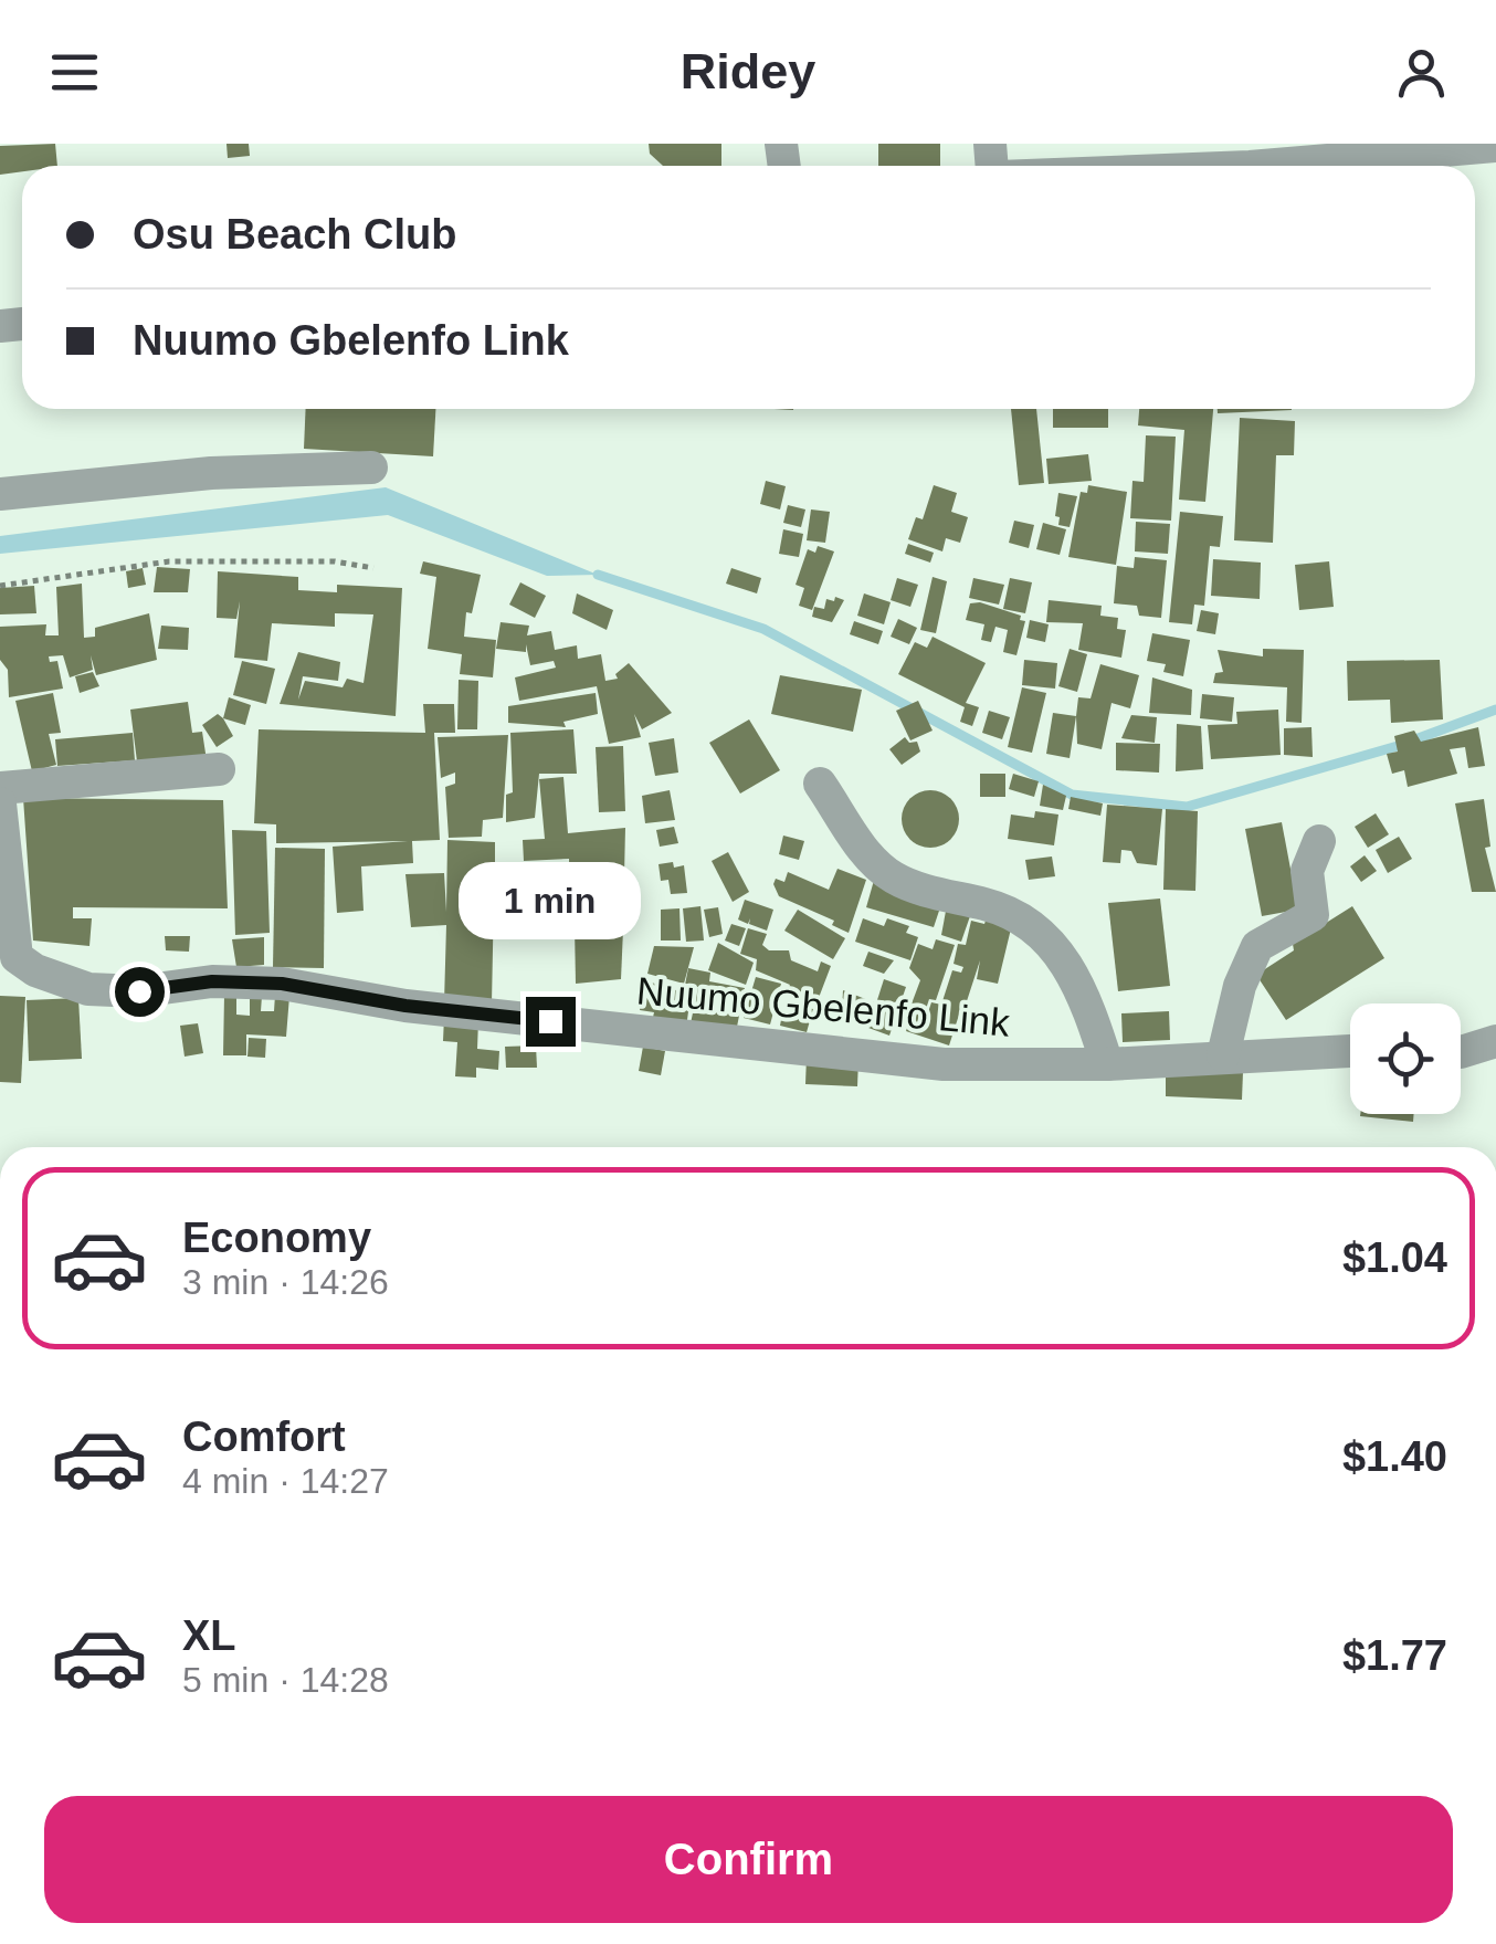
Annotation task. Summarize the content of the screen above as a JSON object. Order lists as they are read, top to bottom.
{
  "streets": {
    "street": ["Nuumo Gbelenfo Link"]
  },
  "page": {
    "header": "Ridey",
    "banner": ["Osu Beach Club", "Nuumo Gbelenfo Link"],
    "bubble": "1 min",
    "list": [
      {
        "name": "Economy",
        "note": "3 min · 14:26",
        "value": "$1.04"
      },
      {
        "name": "Comfort",
        "note": "4 min · 14:27",
        "value": "$1.40"
      },
      {
        "name": "XL",
        "note": "5 min · 14:28",
        "value": "$1.77"
      }
    ],
    "buttons": "Confirm"
  }
}
